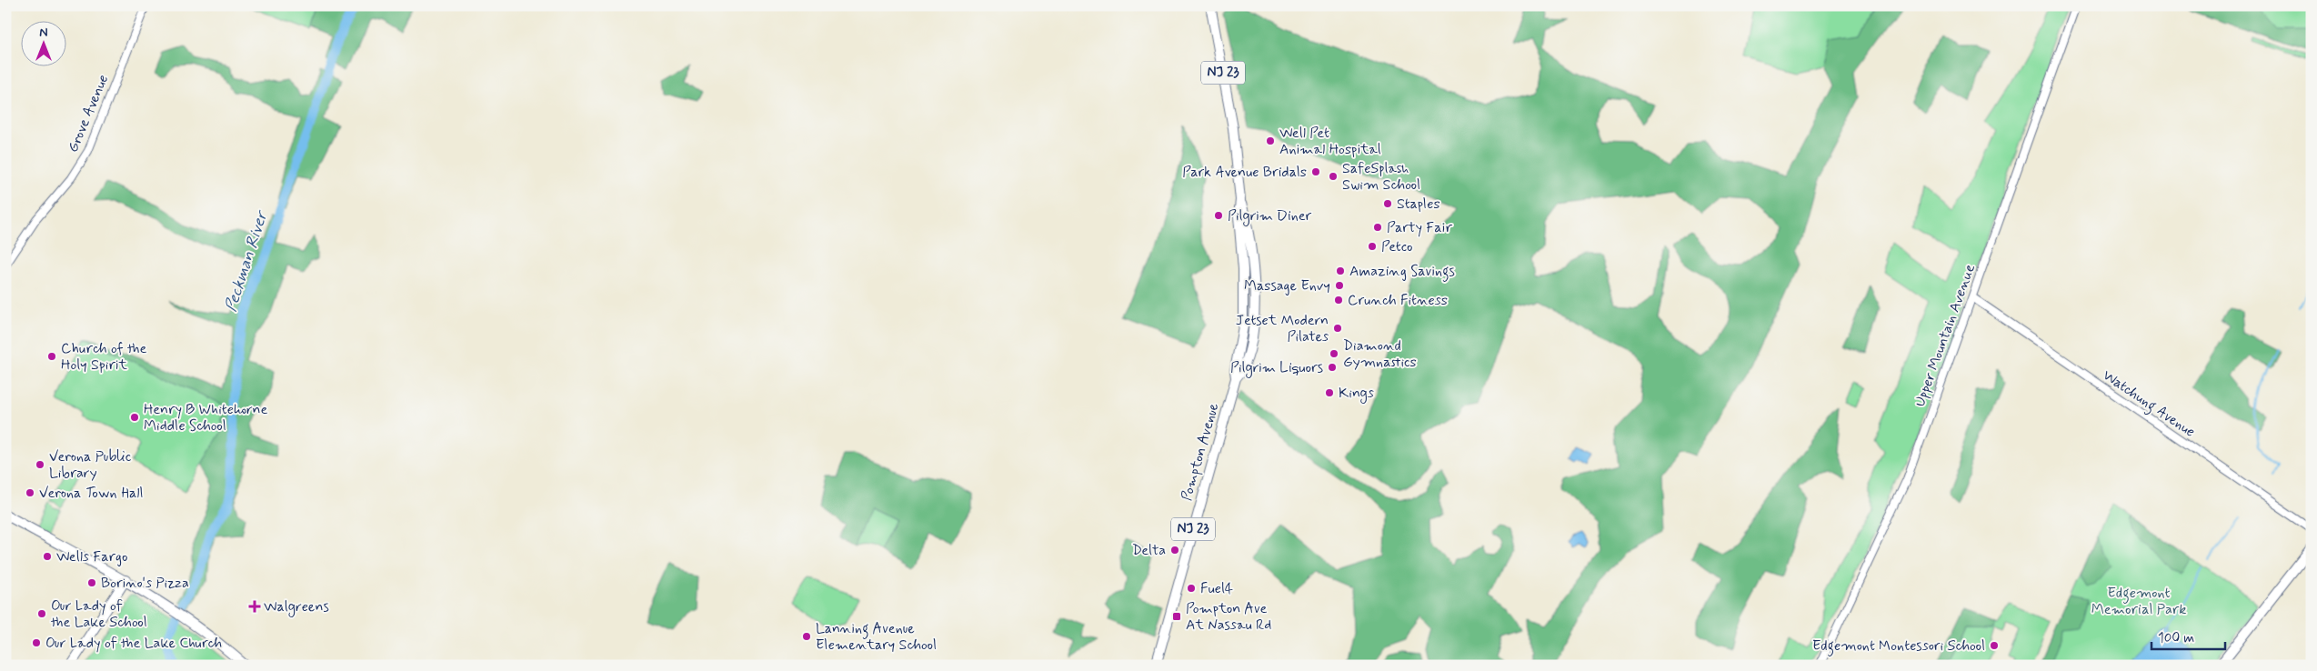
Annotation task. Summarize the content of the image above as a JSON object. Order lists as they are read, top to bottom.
{
  "streets": {
    "main road": ["NJ 23", "Pompton Avenue"],
    "street": ["Grove Avenue", "Upper Mountain Avenue", "Watchung Avenue"]
  },
  "crossings": [
    ["Upper Mountain Avenue", "Watchung Avenue"]
  ],
  "water": ["Peckman River"],
  "parks": ["Edgemont Memorial Park"],
  "places": {
    "other": [
      "Well Pet Animal Hospital",
      "Park Avenue Bridals",
      "SafeSplash Swim School",
      "Staples",
      "Pilgrim Diner",
      "Party Fair",
      "Petco",
      "Amazing Savings",
      "Massage Envy",
      "Crunch Fitness",
      "Jetset Modern Pilates",
      "Diamond Gymnastics",
      "Church of the Holy Spirit",
      "Pilgrim Liquors",
      "Kings",
      "Henry B Whitehorne Middle School",
      "Verona Public Library",
      "Verona Town Hall",
      "Delta",
      "Wells Fargo",
      "Borino's Pizza",
      "Fuel4",
      "Our Lady of the Lake School",
      "Lanning Avenue Elementary School",
      "Our Lady of the Lake Church",
      "Edgemont Montessori School"
    ],
    "health": ["Walgreens"],
    "transit": ["Pompton Ave At Nassau Rd"]
  },
  "scale_bar": "100 m",
  "north": "top"
}
